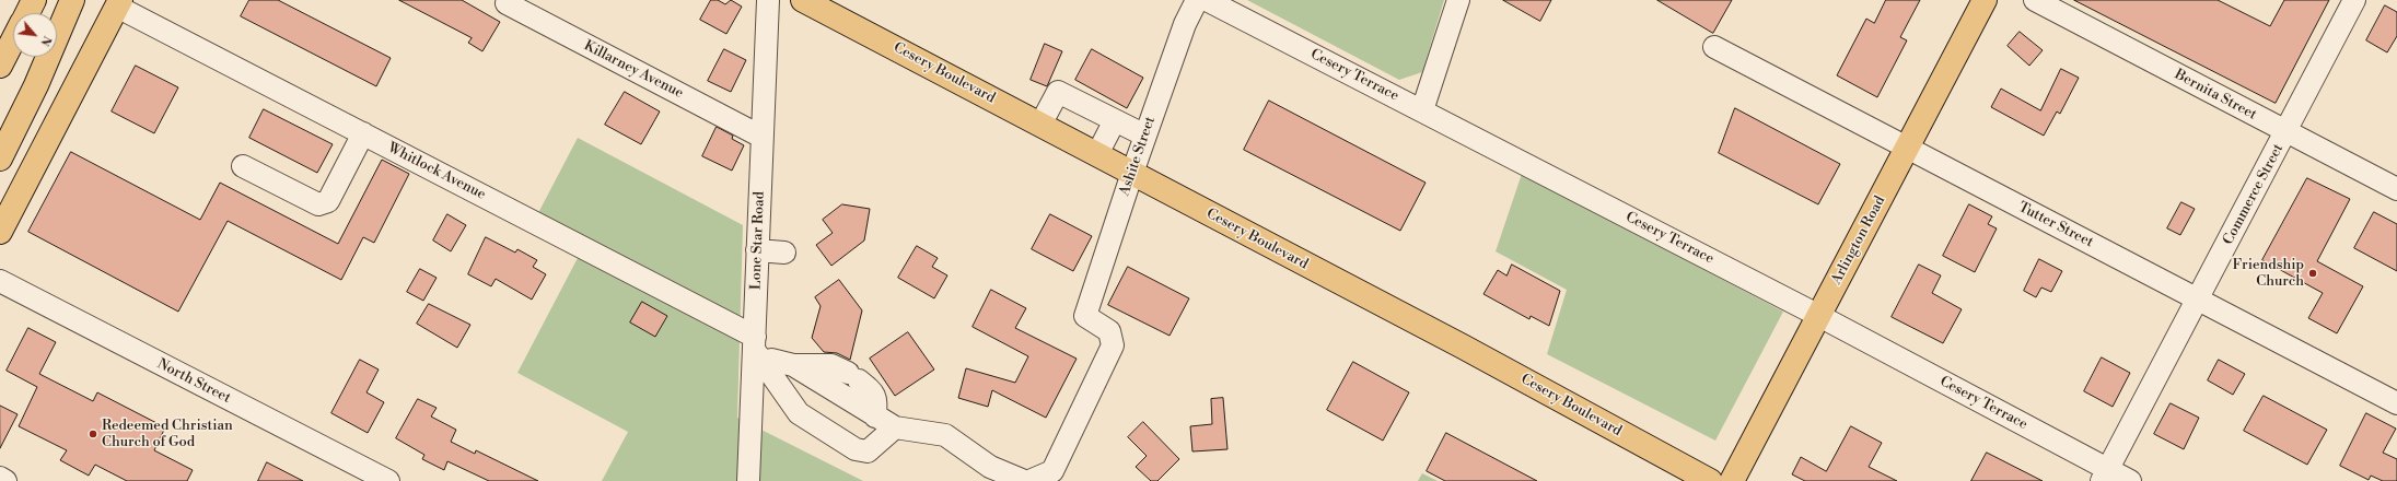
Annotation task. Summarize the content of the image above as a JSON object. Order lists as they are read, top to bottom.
{
  "streets": {
    "main road": ["Cesery Boulevard", "Arlington Road"],
    "street": [
      "Killarney Avenue",
      "Cesery Terrace",
      "Bernita Street",
      "Ashite Street",
      "Whitlock Avenue",
      "Commerce Street",
      "Tutter Street",
      "Lone Star Road",
      "North Street"
    ]
  },
  "crossings": [
    ["Killarney Avenue", "Lone Star Road"],
    ["Cesery Boulevard", "Ashite Street"],
    ["Cesery Terrace", "Commerce Street"],
    ["Cesery Terrace", "Arlington Road"],
    ["Bernita Street", "Commerce Street"],
    ["Whitlock Avenue", "Lone Star Road"],
    ["Commerce Street", "Tutter Street"],
    ["Tutter Street", "Arlington Road"]
  ],
  "places": ["Friendship Church", "Redeemed Christian Church of God"],
  "north": "bottom right"
}
